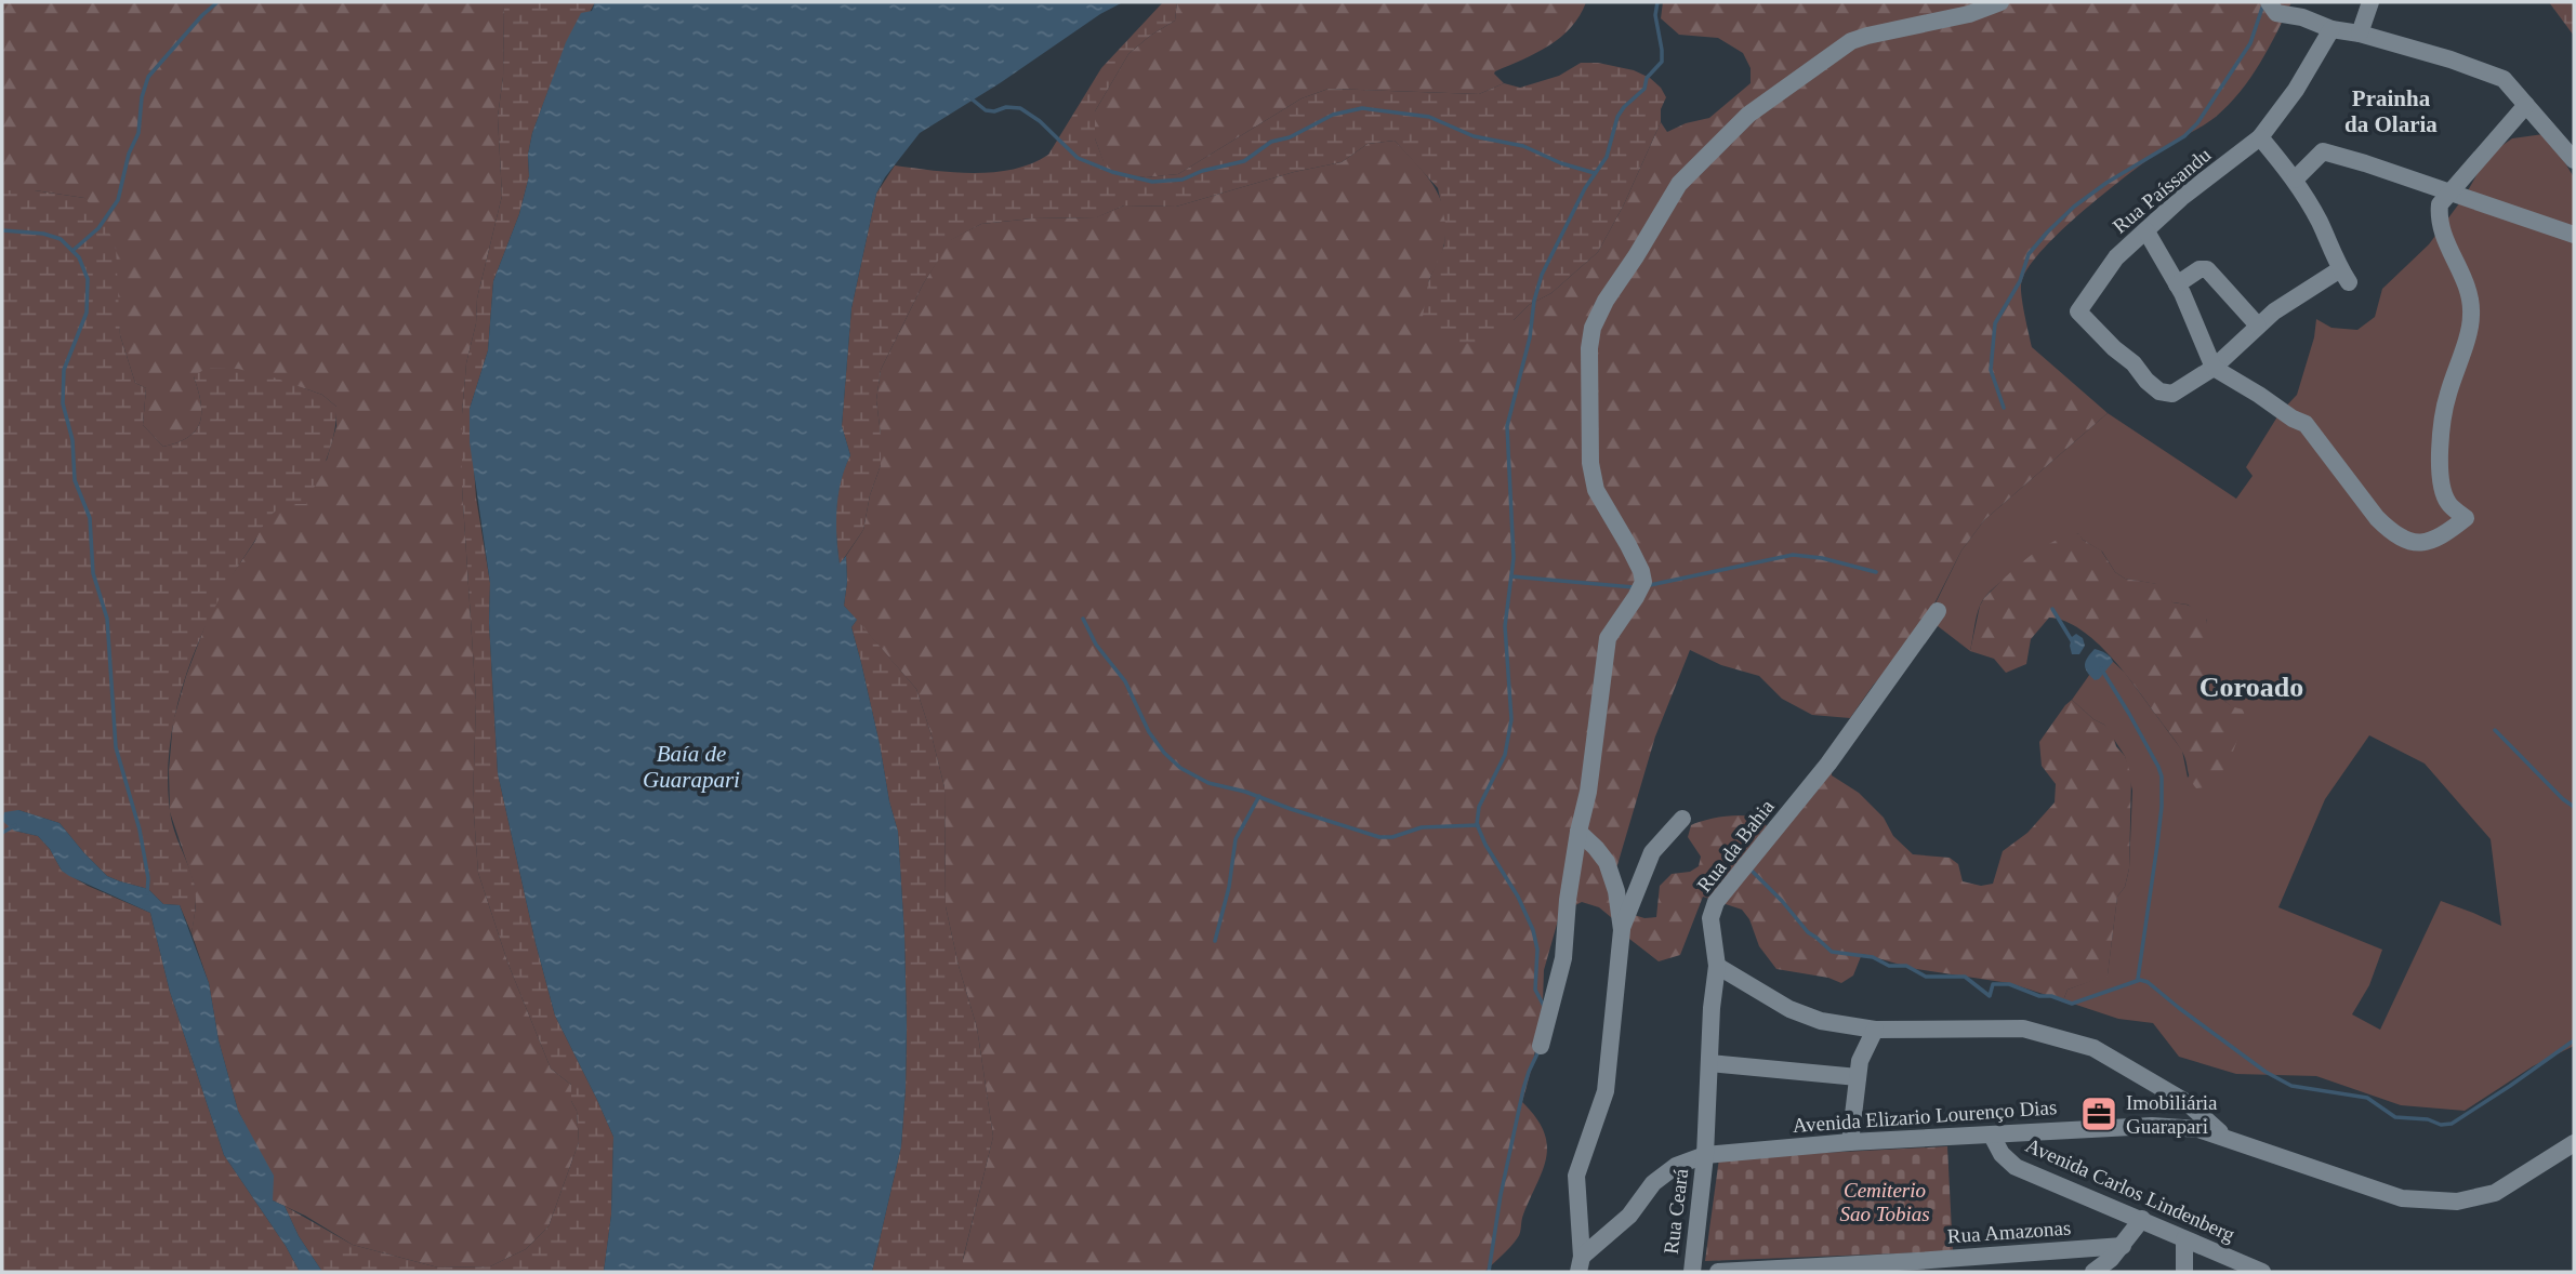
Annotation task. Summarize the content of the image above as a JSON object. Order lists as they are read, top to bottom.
{
  "streets": {
    "street": [
      "Rua Paíssandu",
      "Rua da Bahia",
      "Avenida Elizario Lourenço Dias",
      "Avenida Carlos Lindenberg",
      "Rua Ceará",
      "Rua Amazonas"
    ]
  },
  "crossings": [
    ["Rua da Bahia", "Avenida Elizario Lourenço Dias"],
    ["Rua da Bahia", "Rua Ceará"],
    ["Avenida Elizario Lourenço Dias", "Avenida Carlos Lindenberg"],
    ["Avenida Elizario Lourenço Dias", "Rua Ceará"]
  ],
  "districts": ["Prainha da Olaria", "Coroado"],
  "water": ["Baía de Guarapari"],
  "parks": ["Cemiterio Sao Tobias"],
  "places": {
    "office": ["Imobiliária Guarapari"]
  }
}
